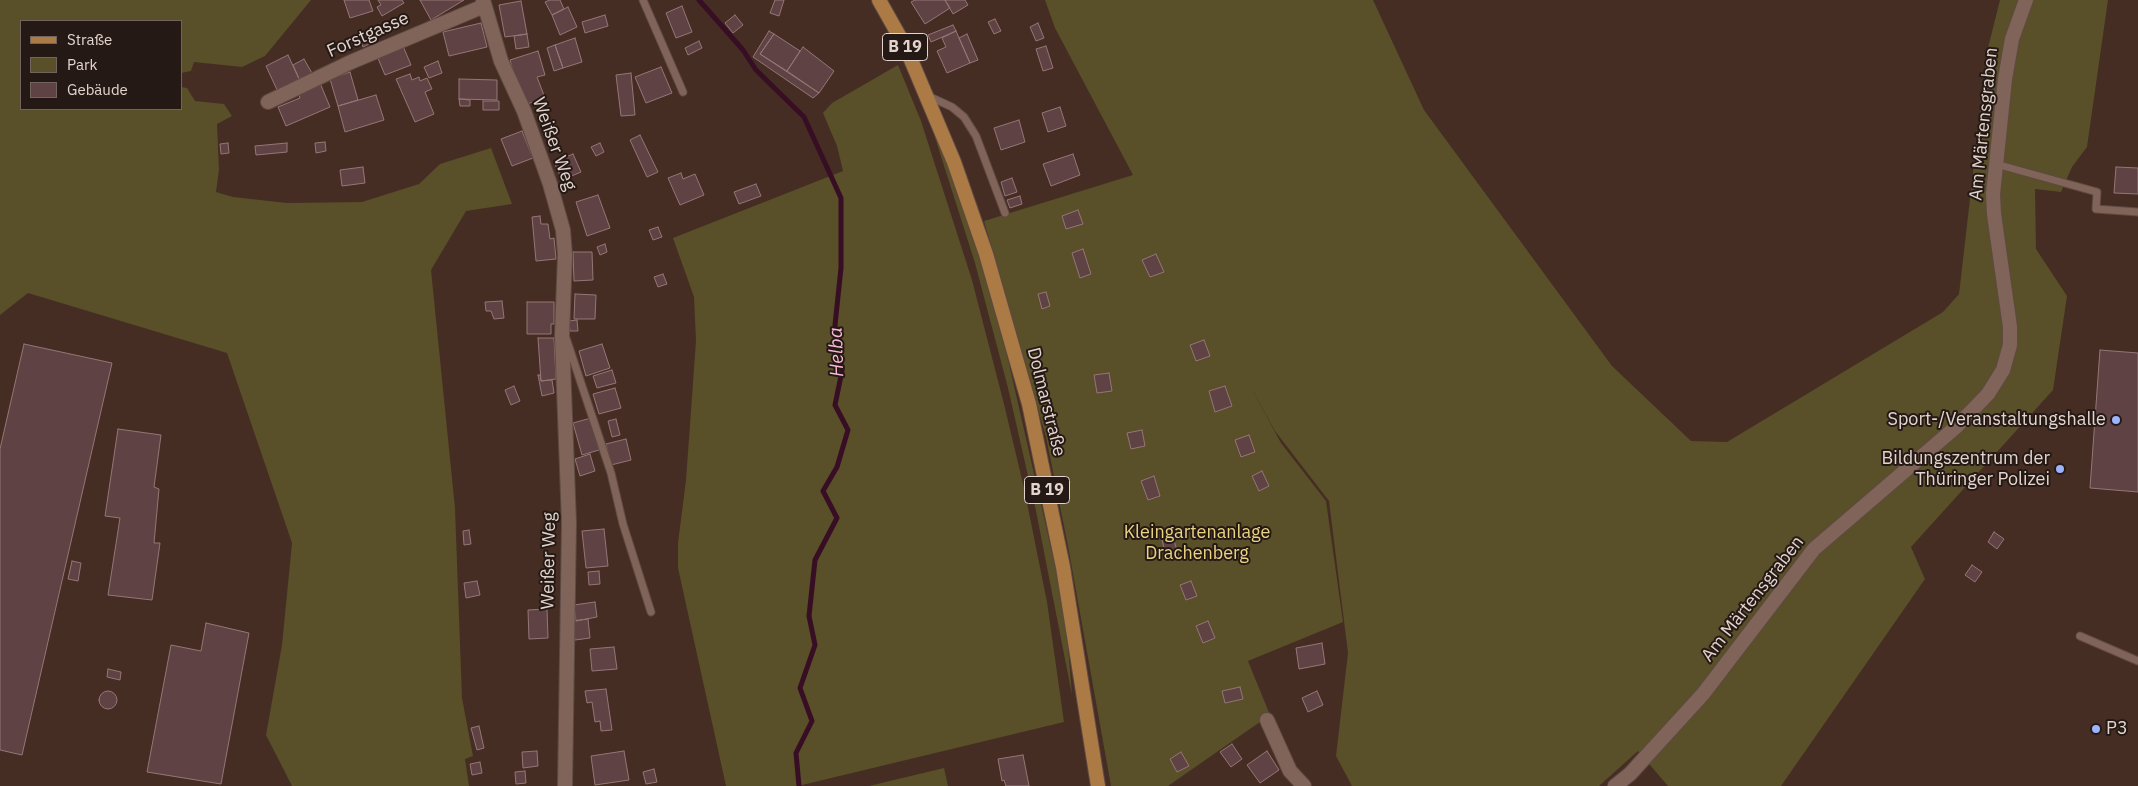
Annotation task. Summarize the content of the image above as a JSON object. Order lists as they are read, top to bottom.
{
  "streets": {
    "main road": ["B 19", "Dolmarstraße"],
    "street": ["Forstgasse", "Am Märtensgraben", "Weißer Weg"]
  },
  "crossings": [
    ["Forstgasse", "Weißer Weg"]
  ],
  "water": ["Helba"],
  "parks": ["Kleingartenanlage Drachenberg"],
  "places": ["Sport-/Veranstaltungshalle", "Bildungszentrum der Thüringer Polizei", "P3"],
  "legend": ["Straße", "Park", "Gebäude"]
}
